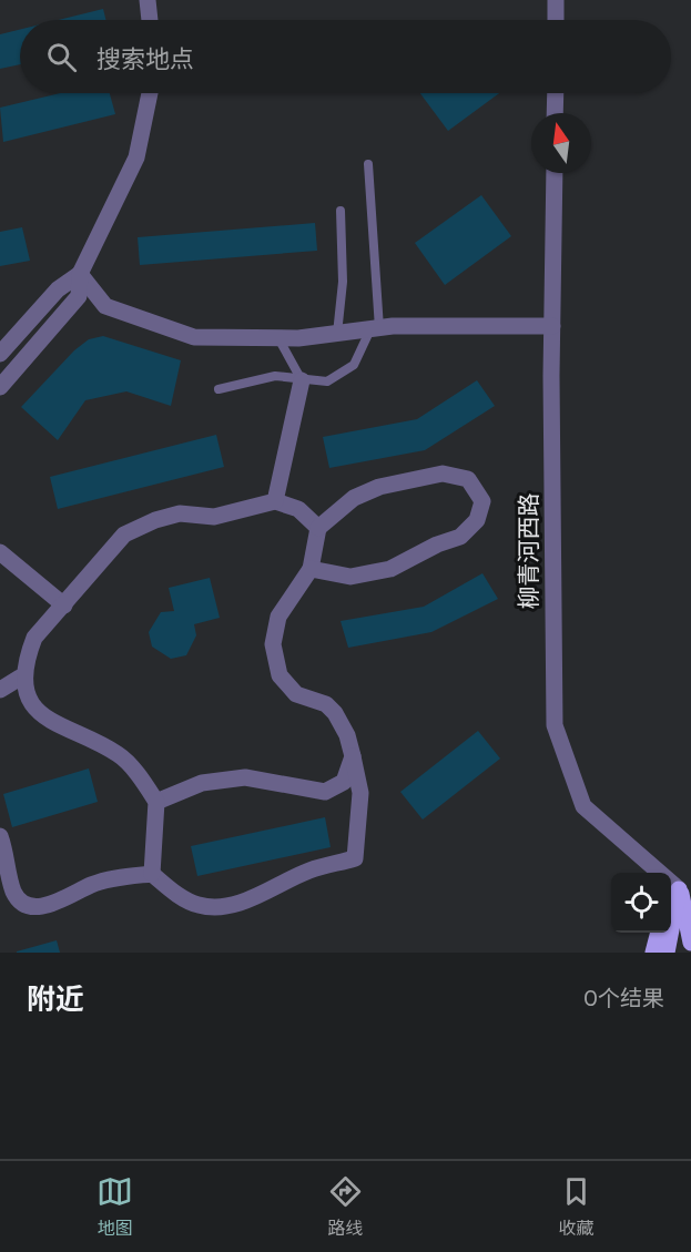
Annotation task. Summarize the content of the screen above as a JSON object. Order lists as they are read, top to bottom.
{
  "streets": {
    "street": ["柳青河西路"]
  },
  "north": "top",
  "page": {
    "search": "搜索地点",
    "heading": ["附近", "0个结果"],
    "nav": ["地图", "路线", "收藏"]
  }
}
